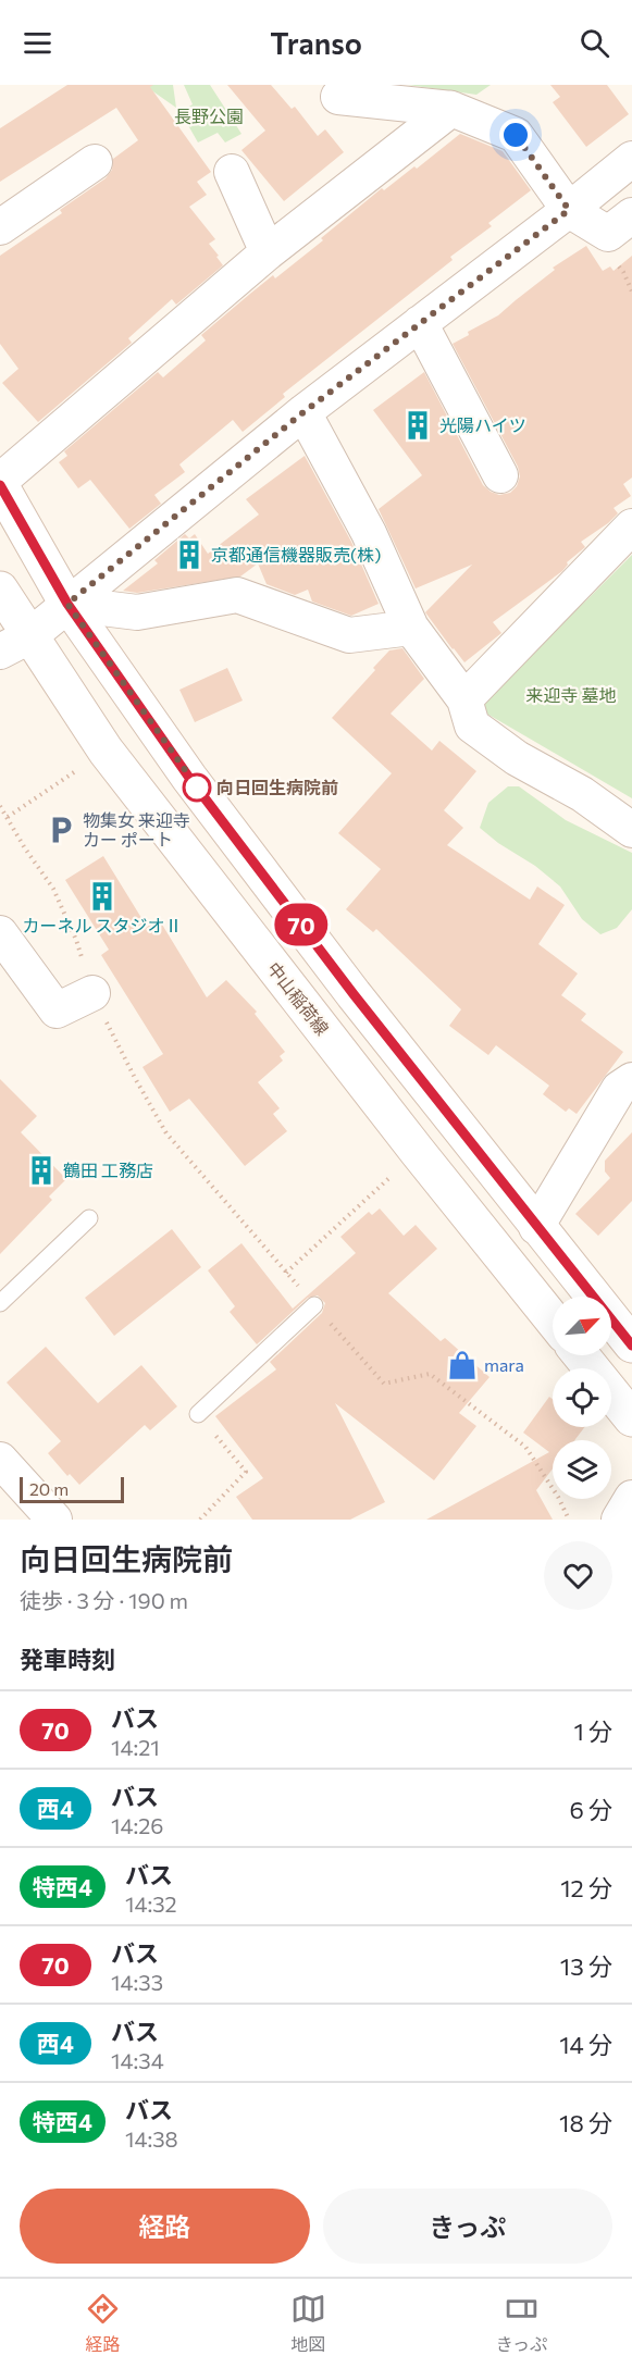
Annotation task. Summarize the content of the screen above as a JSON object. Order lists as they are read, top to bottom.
{
  "streets": {
    "main road": ["中山稲荷線"]
  },
  "parks": ["長野公園", "来迎寺 墓地"],
  "places": {
    "building": [
      "光陽ハイツ",
      "京都通信機器販売(株)",
      "カーネル スタジオⅡ",
      "鶴田 工務店"
    ],
    "other": ["向日回生病院前"],
    "parking": ["物集女 来迎寺 カー ポート"],
    "shop": ["mara"]
  },
  "lines": ["bus line 70"],
  "scale_bar": "20 m",
  "north": "top right",
  "page": {
    "header": "Transo",
    "on_map": "70",
    "scale": "20 m",
    "heading": [
      ["向日回生病院前", "徒歩 · 3 分 · 190 m"],
      "発車時刻"
    ],
    "list": [
      {
        "mark": "70",
        "name": "バス",
        "note": "14:21",
        "value": "1 分"
      },
      {
        "mark": "西4",
        "name": "バス",
        "note": "14:26",
        "value": "6 分"
      },
      {
        "mark": "特西4",
        "name": "バス",
        "note": "14:32",
        "value": "12 分"
      },
      {
        "mark": "70",
        "name": "バス",
        "note": "14:33",
        "value": "13 分"
      },
      {
        "mark": "西4",
        "name": "バス",
        "note": "14:34",
        "value": "14 分"
      },
      {
        "mark": "特西4",
        "name": "バス",
        "note": "14:38",
        "value": "18 分"
      }
    ],
    "buttons": ["経路", "きっぷ"],
    "tabs": ["経路", "地図", "きっぷ"]
  }
}
